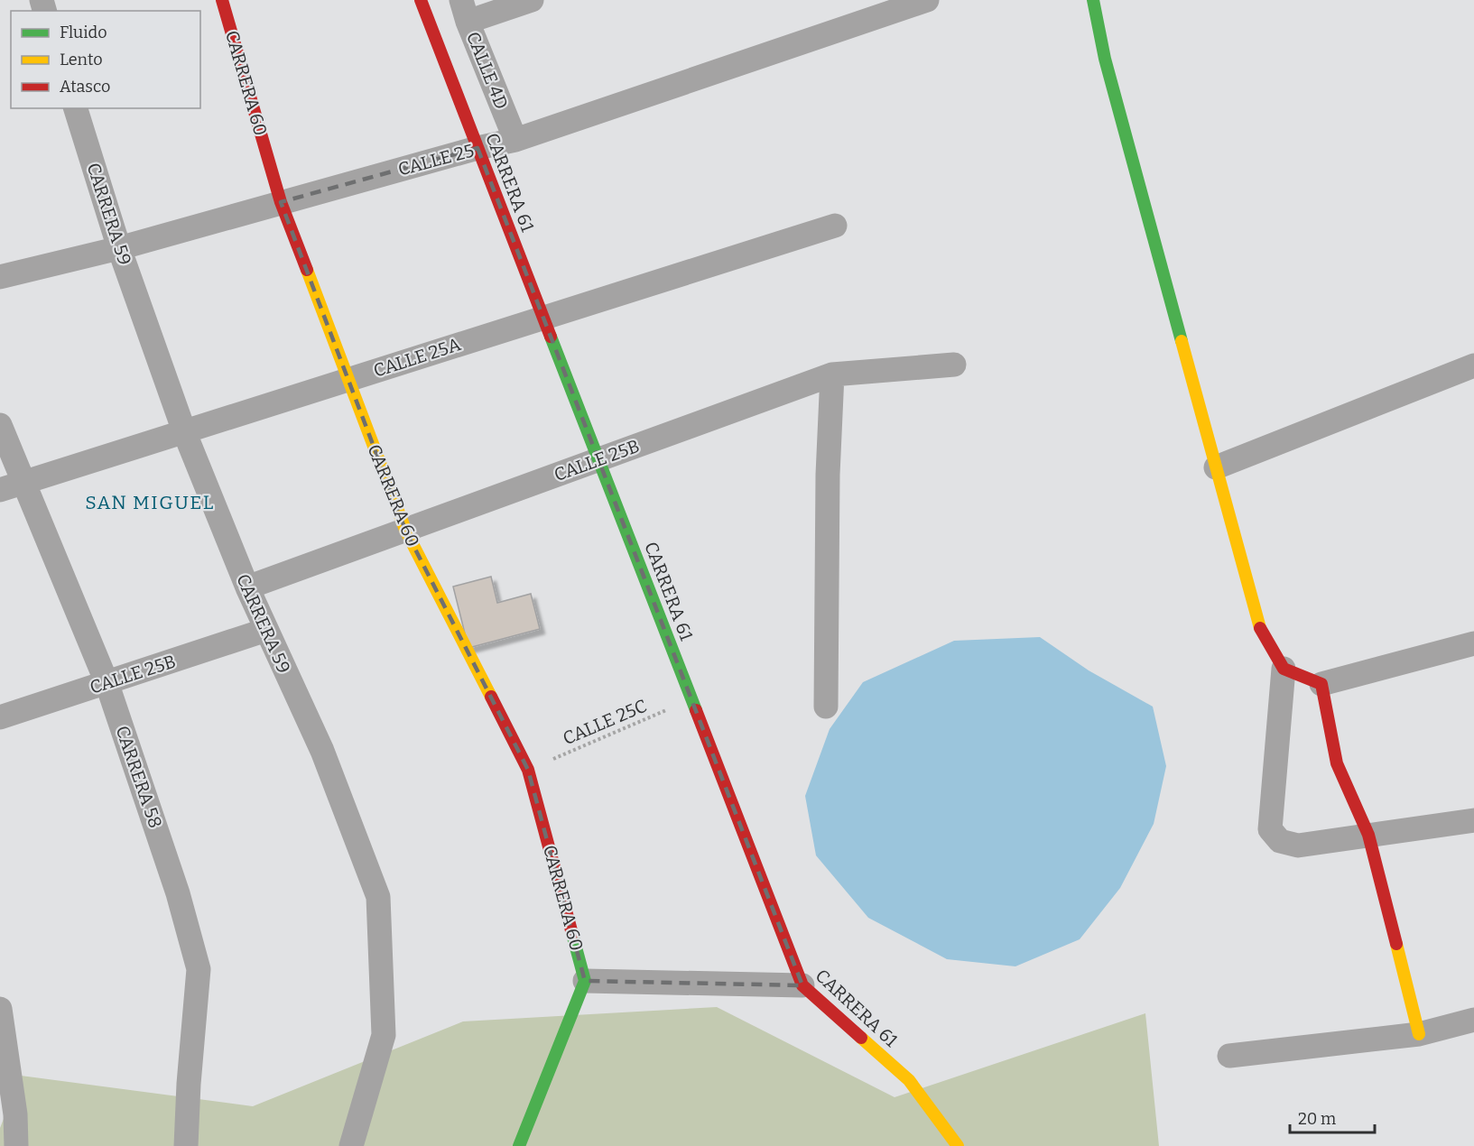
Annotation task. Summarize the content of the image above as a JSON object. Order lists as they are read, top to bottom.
{
  "streets": {
    "street": [
      "CALLE 4D",
      "CARRERA 60",
      "CALLE 25",
      "CARRERA 61",
      "CARRERA 59",
      "CALLE 25A",
      "CALLE 25B",
      "CARRERA 58"
    ],
    "path": ["CALLE 25C"]
  },
  "crossings": [
    ["CALLE 4D", "CALLE 25"],
    ["CARRERA 60", "CALLE 25"],
    ["CARRERA 60", "CALLE 25A"],
    ["CARRERA 60", "CALLE 25B"],
    ["CARRERA 60", "CALLE 25C"],
    ["CALLE 25", "CARRERA 61"],
    ["CALLE 25", "CARRERA 59"],
    ["CARRERA 61", "CALLE 25A"],
    ["CARRERA 61", "CALLE 25B"],
    ["CARRERA 61", "CALLE 25C"],
    ["CARRERA 59", "CALLE 25A"],
    ["CARRERA 59", "CALLE 25B"],
    ["CALLE 25A", "CARRERA 58"],
    ["CALLE 25B", "CARRERA 58"]
  ],
  "districts": ["SAN MIGUEL"],
  "legend": ["Fluido", "Lento", "Atasco"],
  "scale_bar": "20 m"
}
